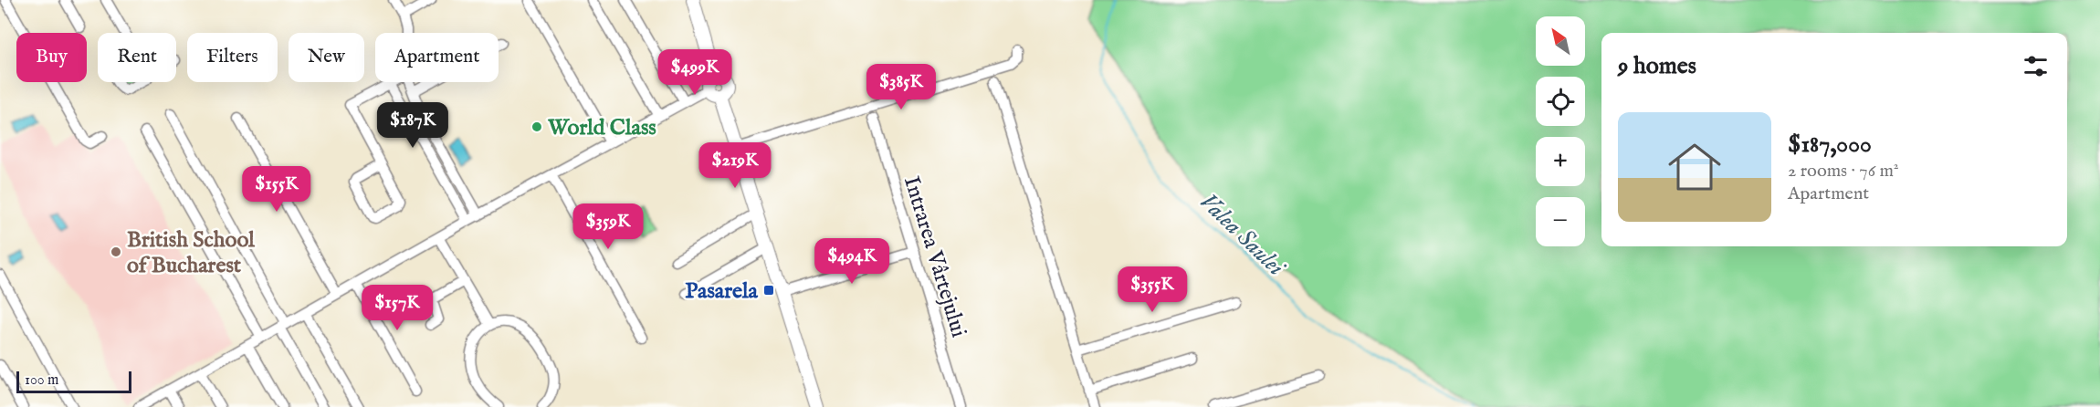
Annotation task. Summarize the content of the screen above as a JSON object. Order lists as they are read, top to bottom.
{
  "streets": {
    "street": ["Intrarea Vârtejului"]
  },
  "water": ["Valea Saulei"],
  "places": {
    "other": ["World Class", "British School of Bucharest"],
    "transit": ["Pasarela"]
  },
  "scale_bar": "100 m",
  "north": "top left",
  "page": {
    "map_buttons": ["+", "−"],
    "chip": [
      "Buy",
      "Rent",
      "Filters",
      "New",
      "Apartment"
    ],
    "heading": "9 homes",
    "price": [
      "$499K",
      "$385K",
      "$187K",
      "$219K",
      "$155K",
      "$359K",
      "$494K",
      "$355K",
      "$157K"
    ],
    "list": [
      {
        "name": "$187,000",
        "note": "2 rooms · 76 m² · Apartment"
      }
    ],
    "scale": "100 m"
  }
}
